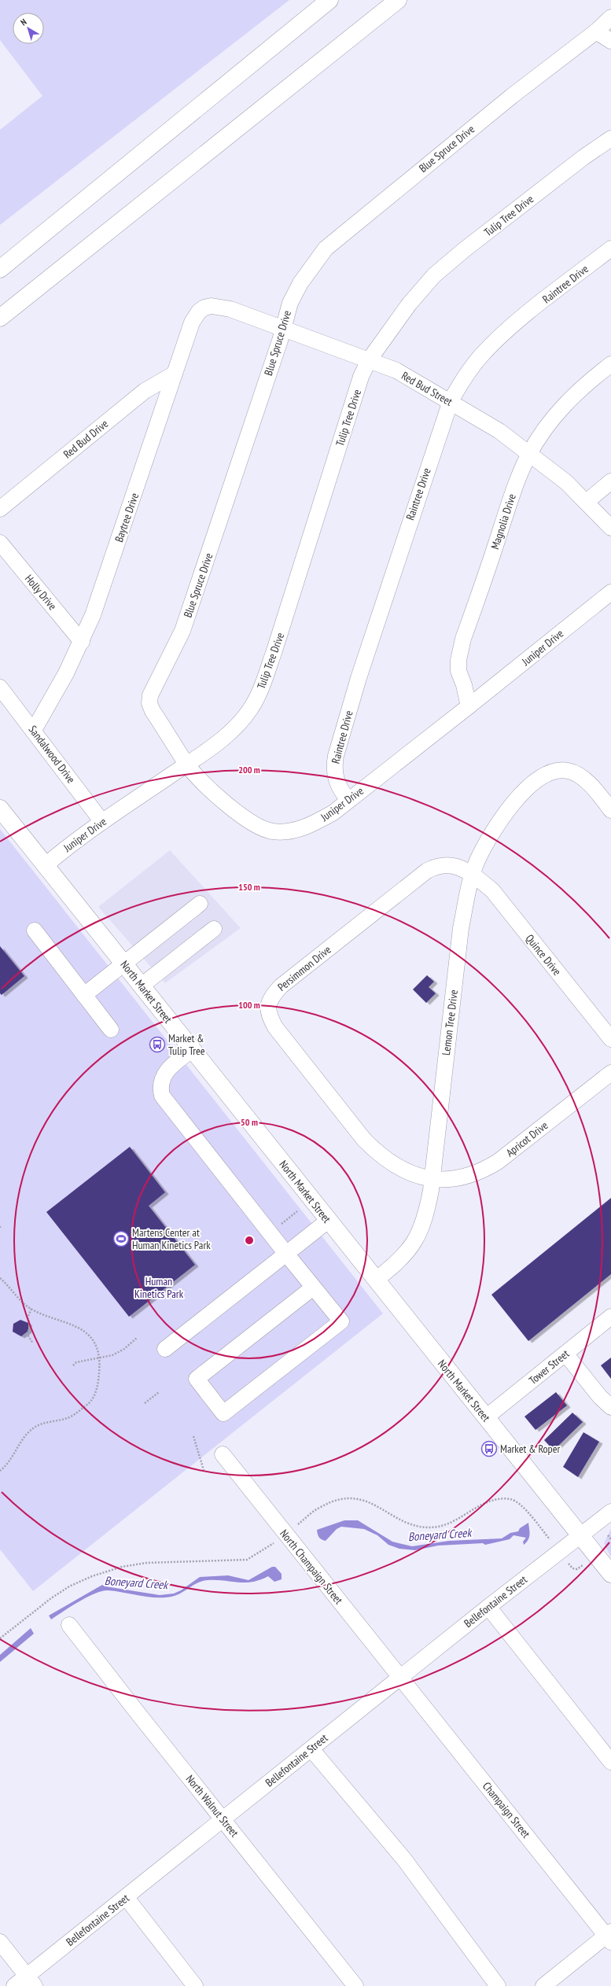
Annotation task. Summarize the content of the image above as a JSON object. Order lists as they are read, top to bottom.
{
  "streets": {
    "main road": ["North Market Street"],
    "street": [
      "Blue Spruce Drive",
      "Tulip Tree Drive",
      "Raintree Drive",
      "Red Bud Street",
      "Red Bud Drive",
      "Baytree Drive",
      "Magnolia Drive",
      "Holly Drive",
      "Juniper Drive",
      "Sandalwood Drive",
      "Quince Drive",
      "Persimmon Drive",
      "Lemon Tree Drive",
      "Apricot Drive",
      "Tower Street",
      "North Champaign Street",
      "Bellefontaine Street",
      "North Walnut Street",
      "Champaign Street"
    ]
  },
  "crossings": [
    ["Blue Spruce Drive", "Tulip Tree Drive"],
    ["Blue Spruce Drive", "Red Bud Street"],
    ["Blue Spruce Drive", "Juniper Drive"],
    ["Tulip Tree Drive", "Red Bud Street"],
    ["Tulip Tree Drive", "Juniper Drive"],
    ["Raintree Drive", "Red Bud Street"],
    ["Raintree Drive", "Juniper Drive"],
    ["Red Bud Street", "Baytree Drive"],
    ["Red Bud Street", "Magnolia Drive"],
    ["Red Bud Drive", "Baytree Drive"],
    ["Baytree Drive", "Holly Drive"],
    ["Baytree Drive", "Sandalwood Drive"],
    ["Magnolia Drive", "Juniper Drive"],
    ["Juniper Drive", "Sandalwood Drive"],
    ["Juniper Drive", "North Market Street"],
    ["Quince Drive", "Persimmon Drive"],
    ["Quince Drive", "Lemon Tree Drive"],
    ["Persimmon Drive", "Lemon Tree Drive"],
    ["Persimmon Drive", "Apricot Drive"],
    ["North Market Street", "Lemon Tree Drive"],
    ["North Market Street", "Tower Street"],
    ["North Market Street", "Bellefontaine Street"],
    ["Lemon Tree Drive", "Apricot Drive"],
    ["North Champaign Street", "Bellefontaine Street"],
    ["North Champaign Street", "Champaign Street"],
    ["Bellefontaine Street", "North Walnut Street"],
    ["Bellefontaine Street", "Champaign Street"]
  ],
  "water": ["Boneyard Creek"],
  "parks": ["Human Kinetics Park"],
  "places": {
    "bus stop": ["Market & Tulip Tree", "Market & Roper"],
    "sports": ["Martens Center at Human Kinetics Park"]
  },
  "north": "top left",
  "rings": [
    "200 m",
    "150 m",
    "100 m",
    "50 m"
  ]
}
